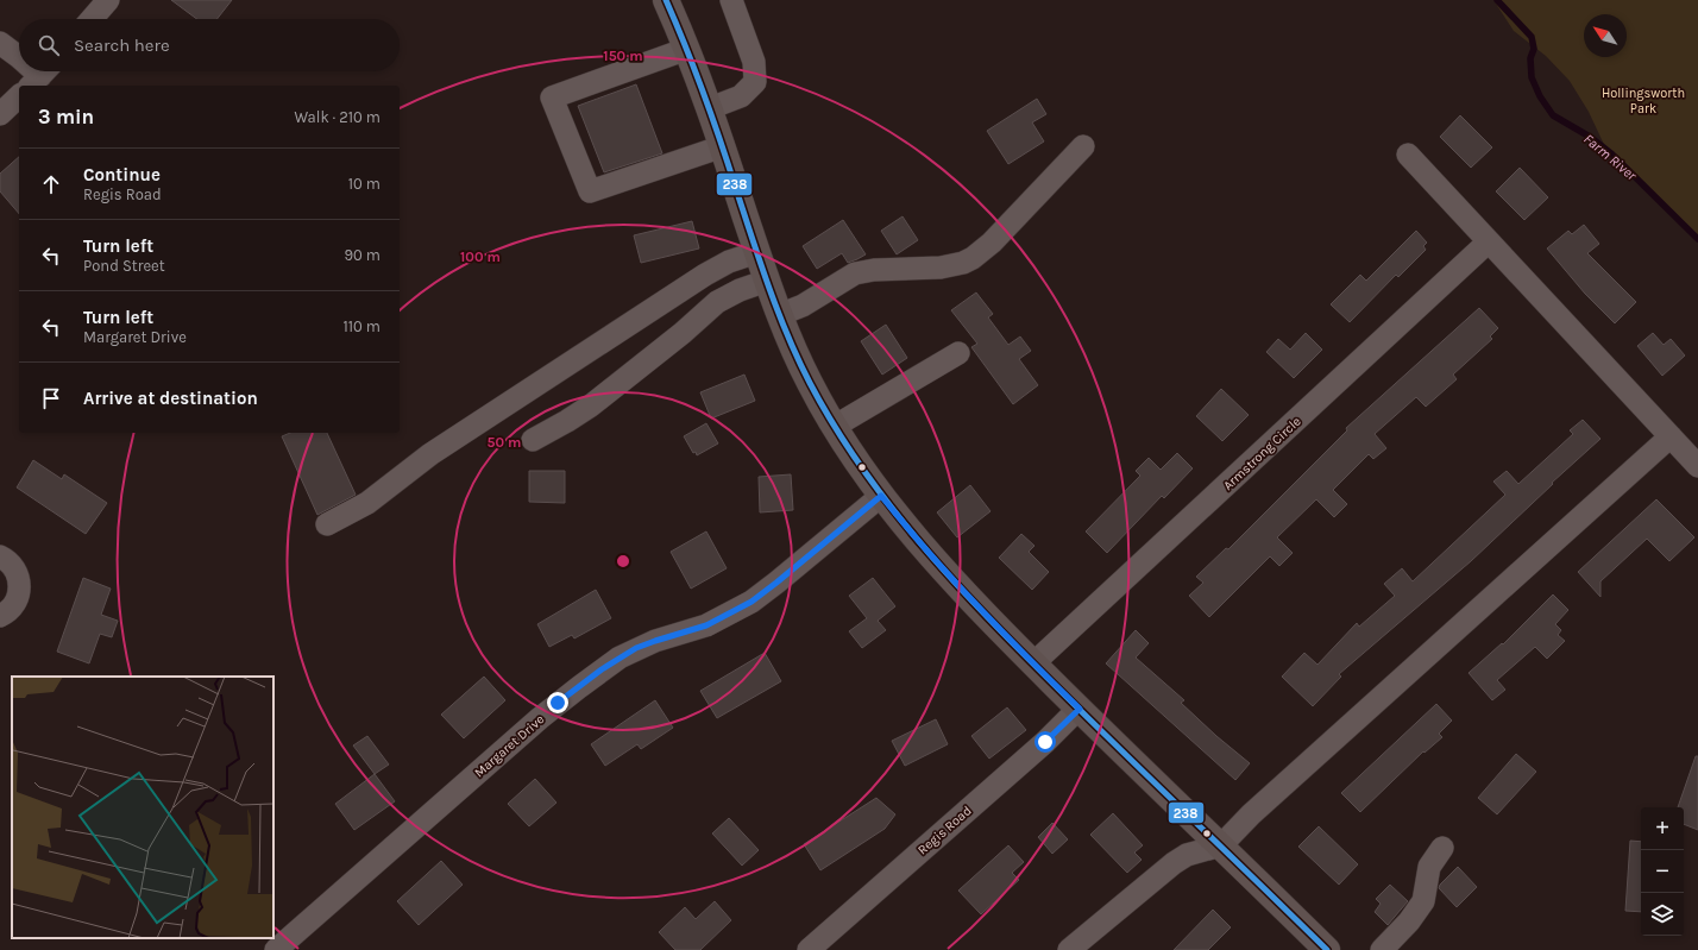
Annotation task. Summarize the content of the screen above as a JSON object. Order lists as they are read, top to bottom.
{
  "streets": {
    "street": ["Armstrong Circle", "Margaret Drive", "Regis Road"]
  },
  "water": ["Farm River"],
  "parks": ["Hollingsworth Park"],
  "lines": ["transit line 238"],
  "north": "top left",
  "page": {
    "search": "Search here",
    "heading": ["3 min", "Walk · 210 m"],
    "list": [
      ["Continue", "Regis Road", "10 m"],
      ["Turn left", "Pond Street", "90 m"],
      ["Turn left", "Margaret Drive", "110 m"],
      "Arrive at destination"
    ],
    "map_buttons": ["+", "−"]
  },
  "rings": ["150 m", "100 m", "50 m"]
}
